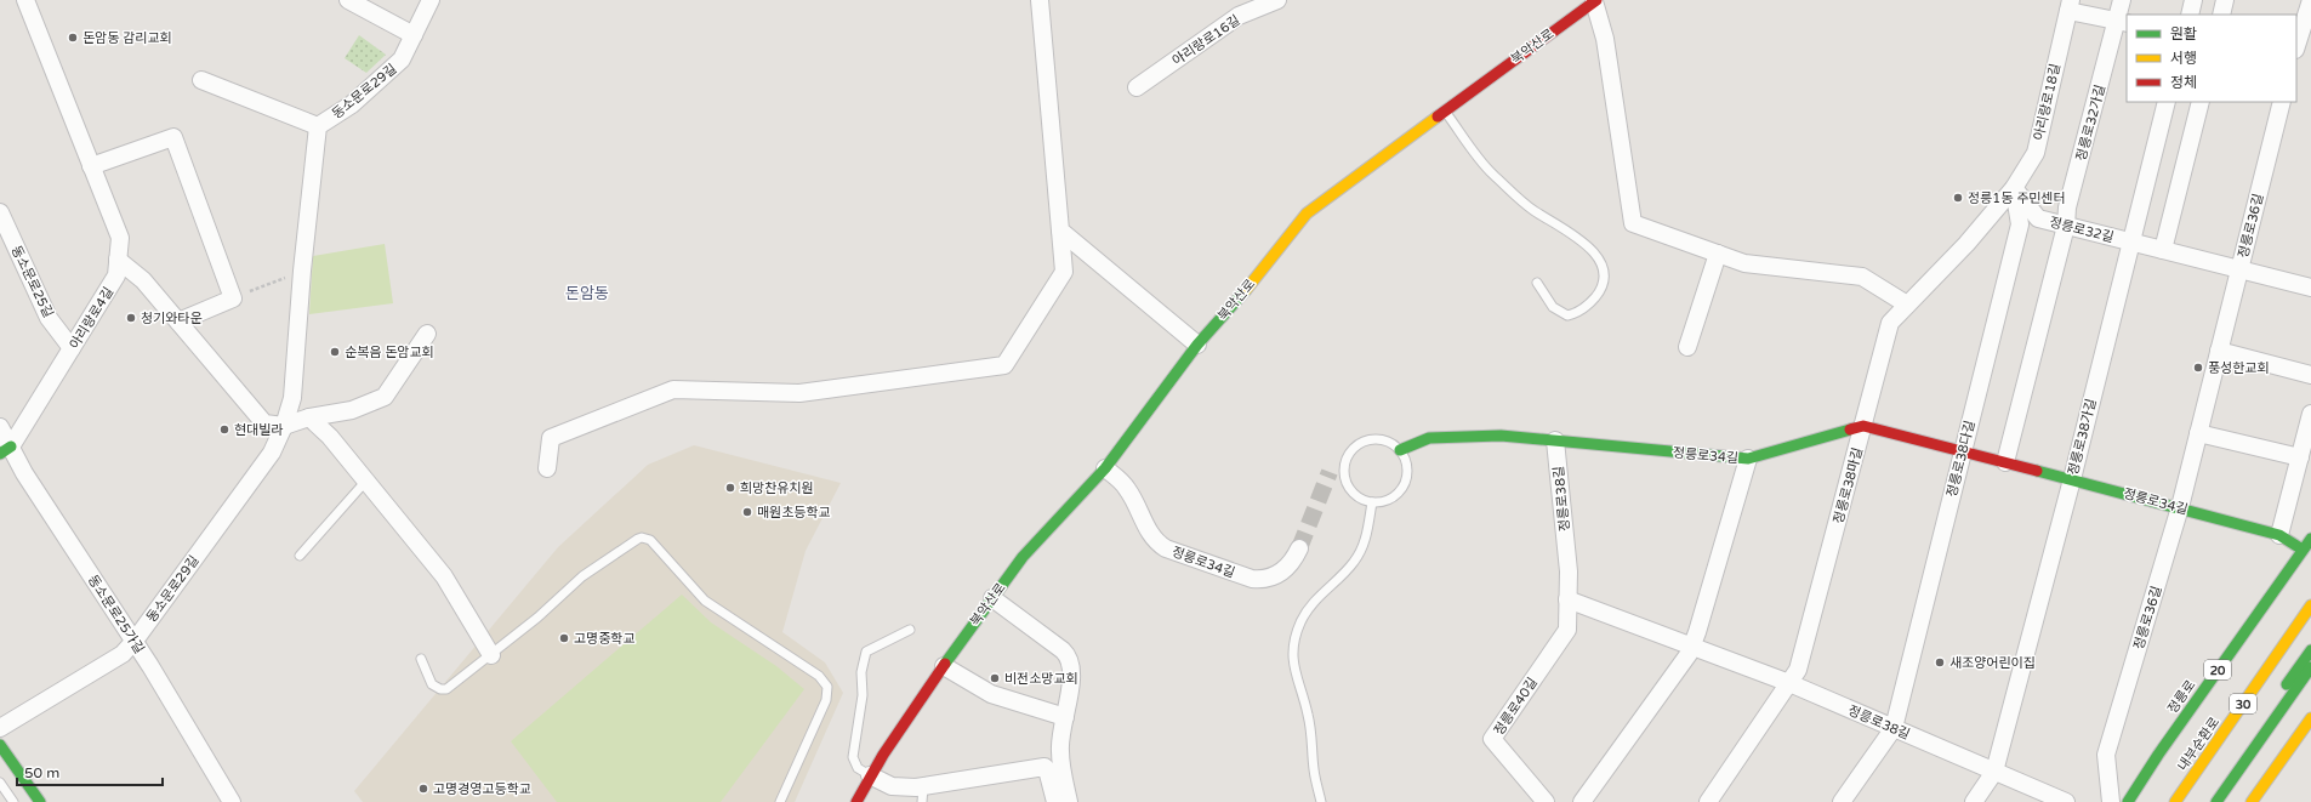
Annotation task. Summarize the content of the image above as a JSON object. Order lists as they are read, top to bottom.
{
  "streets": {
    "main road": [
      "북악산로",
      "정릉로34길",
      "20",
      "정릉로",
      "30",
      "내부순환로"
    ],
    "street": [
      "아리랑로16길",
      "동소문로29길",
      "아리랑로18길",
      "정릉로32가길",
      "정릉로36길",
      "정릉로32길",
      "동소문로25길",
      "아리랑로4길",
      "정릉로38가길",
      "정릉로38다길",
      "정릉로38마길",
      "정릉로38길",
      "동소문로25가길",
      "정릉로40길"
    ]
  },
  "crossings": [
    ["북악산로", "정릉로34길"],
    ["북악산로", "정릉로38마길"],
    ["동소문로29길", "동소문로25가길"],
    ["아리랑로18길", "정릉로32가길"],
    ["아리랑로18길", "정릉로32길"],
    ["아리랑로18길", "정릉로38다길"],
    ["아리랑로18길", "정릉로38마길"],
    ["정릉로32가길", "정릉로32길"],
    ["정릉로36길", "정릉로32길"],
    ["정릉로36길", "정릉로34길"],
    ["정릉로32길", "정릉로38가길"],
    ["정릉로32길", "정릉로38다길"],
    ["정릉로32길", "정릉로38마길"],
    ["동소문로25길", "아리랑로4길"],
    ["아리랑로4길", "동소문로25가길"],
    ["정릉로38가길", "정릉로34길"],
    ["정릉로38가길", "정릉로38길"],
    ["정릉로34길", "정릉로38다길"],
    ["정릉로34길", "정릉로38마길"],
    ["정릉로34길", "정릉로38길"],
    ["정릉로34길", "정릉로"],
    ["정릉로38다길", "정릉로38마길"],
    ["정릉로38다길", "정릉로38길"],
    ["정릉로38마길", "정릉로38길"],
    ["정릉로38길", "정릉로40길"]
  ],
  "districts": ["돈암동"],
  "places": [
    "돈암동 감리교회",
    "정릉1동 주민센터",
    "청기와타운",
    "순복음 돈암교회",
    "풍성한교회",
    "현대빌라",
    "희망찬유치원",
    "매원초등학교",
    "고명중학교",
    "새조양어린이집",
    "비전소망교회",
    "고명경영고등학교"
  ],
  "legend": ["원활", "서행", "정체"],
  "scale_bar": "50 m"
}
